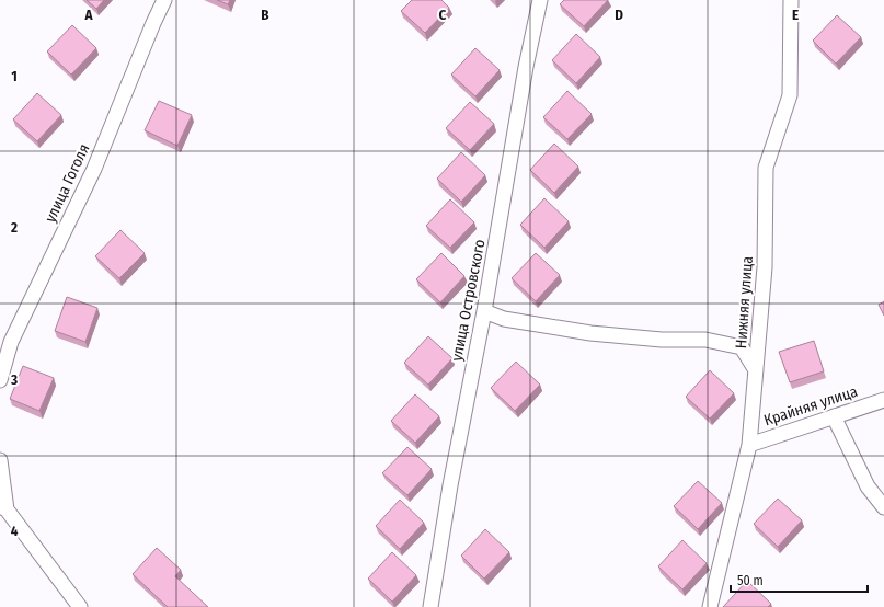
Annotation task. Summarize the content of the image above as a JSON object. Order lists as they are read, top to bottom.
{
  "streets": {
    "street": [
      "улица Гоголя",
      "улица Островского",
      "Нижняя улица",
      "Крайняя улица"
    ]
  },
  "crossings": [
    ["Нижняя улица", "Крайняя улица"]
  ],
  "scale_bar": "50 m",
  "grid": {
    "columns": [
      "A",
      "B",
      "C",
      "D",
      "E"
    ],
    "rows": [
      "1",
      "2",
      "3",
      "4"
    ]
  }
}
